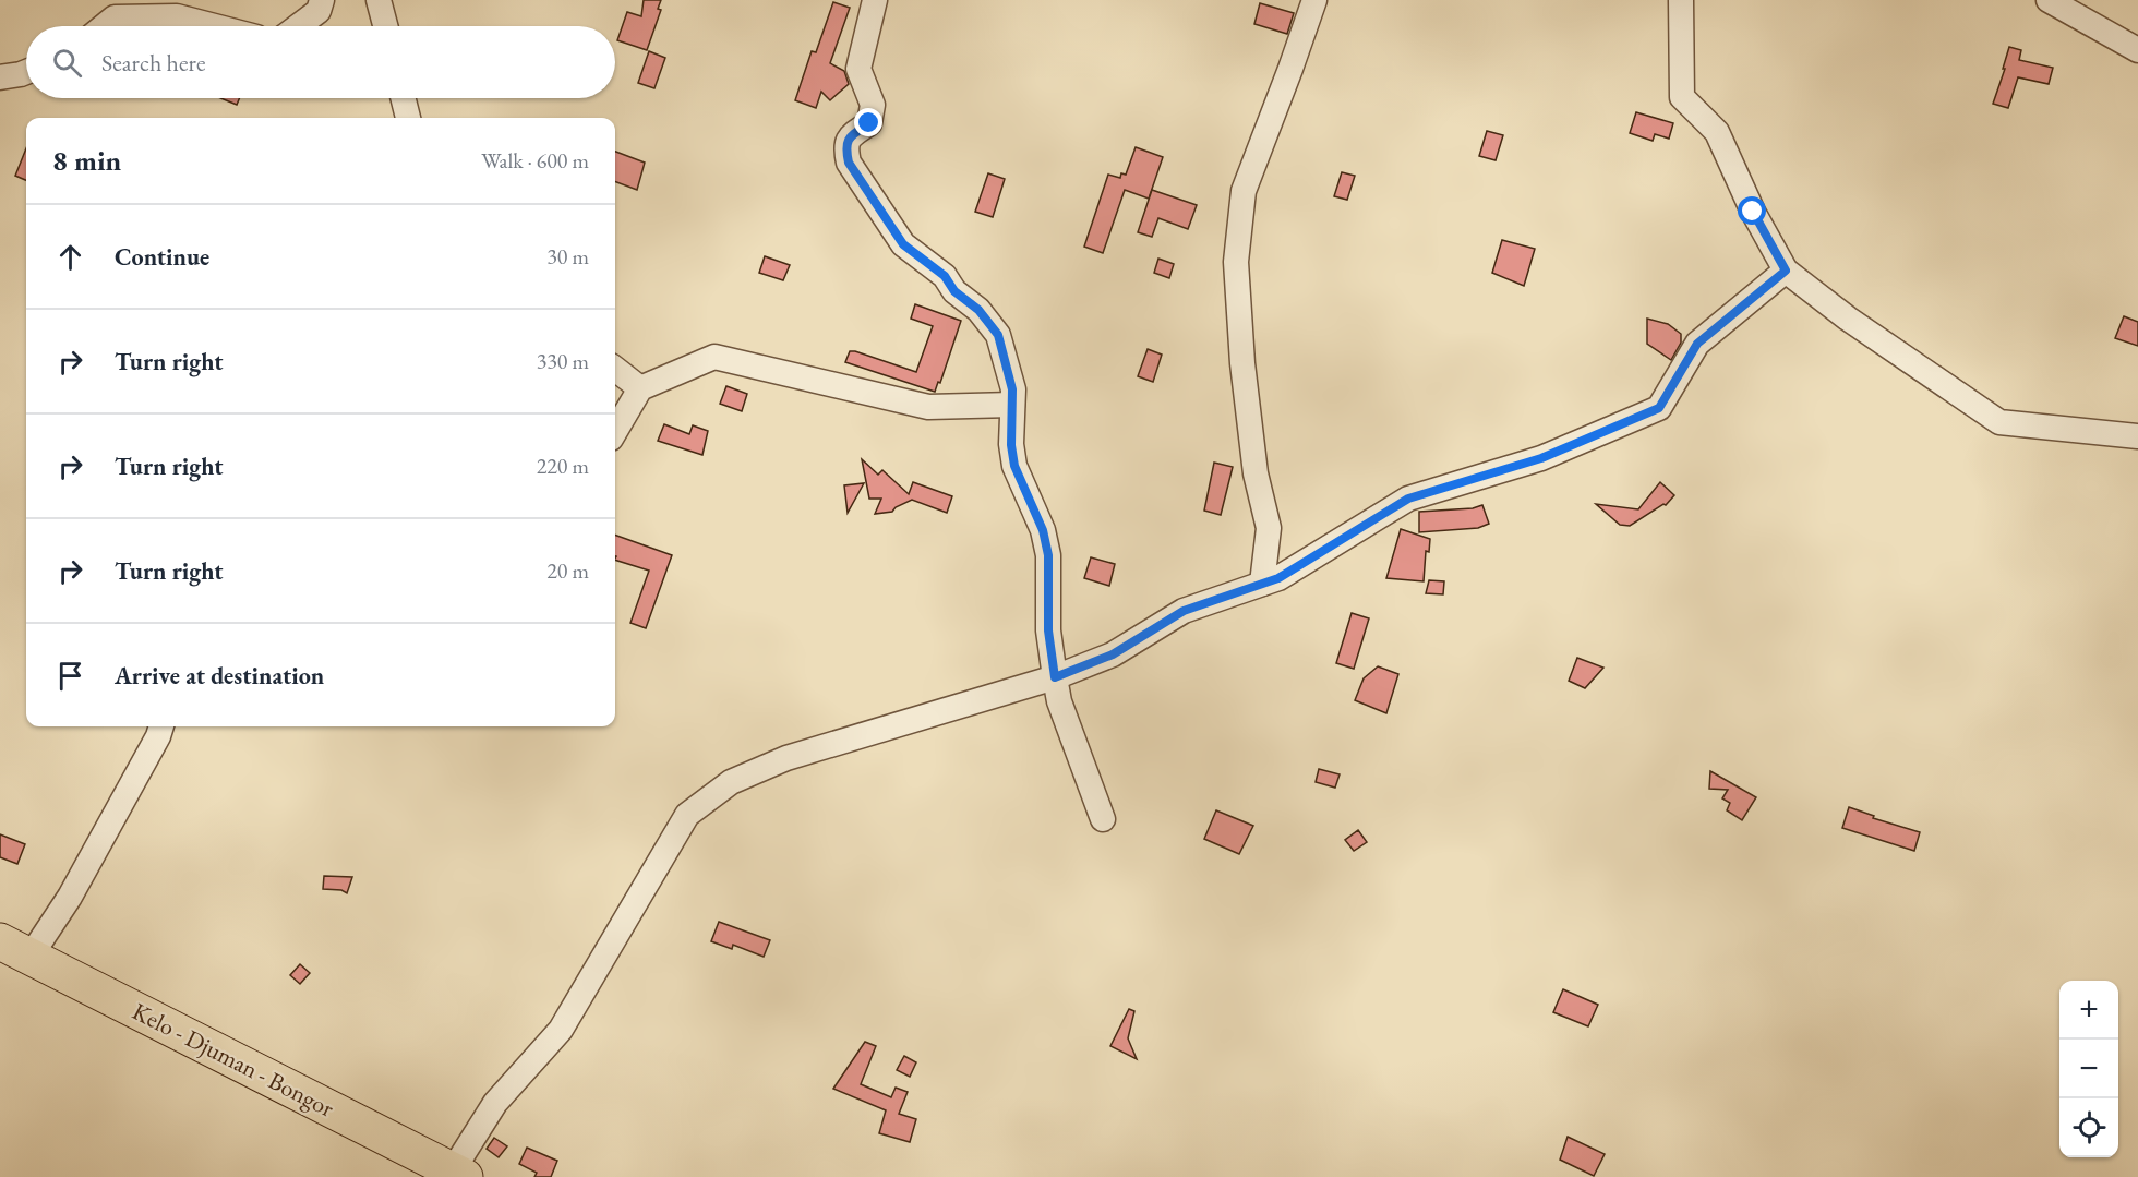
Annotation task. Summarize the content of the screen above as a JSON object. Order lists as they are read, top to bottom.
{
  "streets": {
    "highway": ["Kelo - Djuman - Bongor"]
  },
  "page": {
    "search": "Search here",
    "heading": ["8 min", "Walk · 600 m"],
    "list": [
      ["Continue", "30 m"],
      ["Turn right", "330 m"],
      ["Turn right", "220 m"],
      ["Turn right", "20 m"],
      "Arrive at destination"
    ],
    "map_buttons": ["+", "−"]
  }
}
